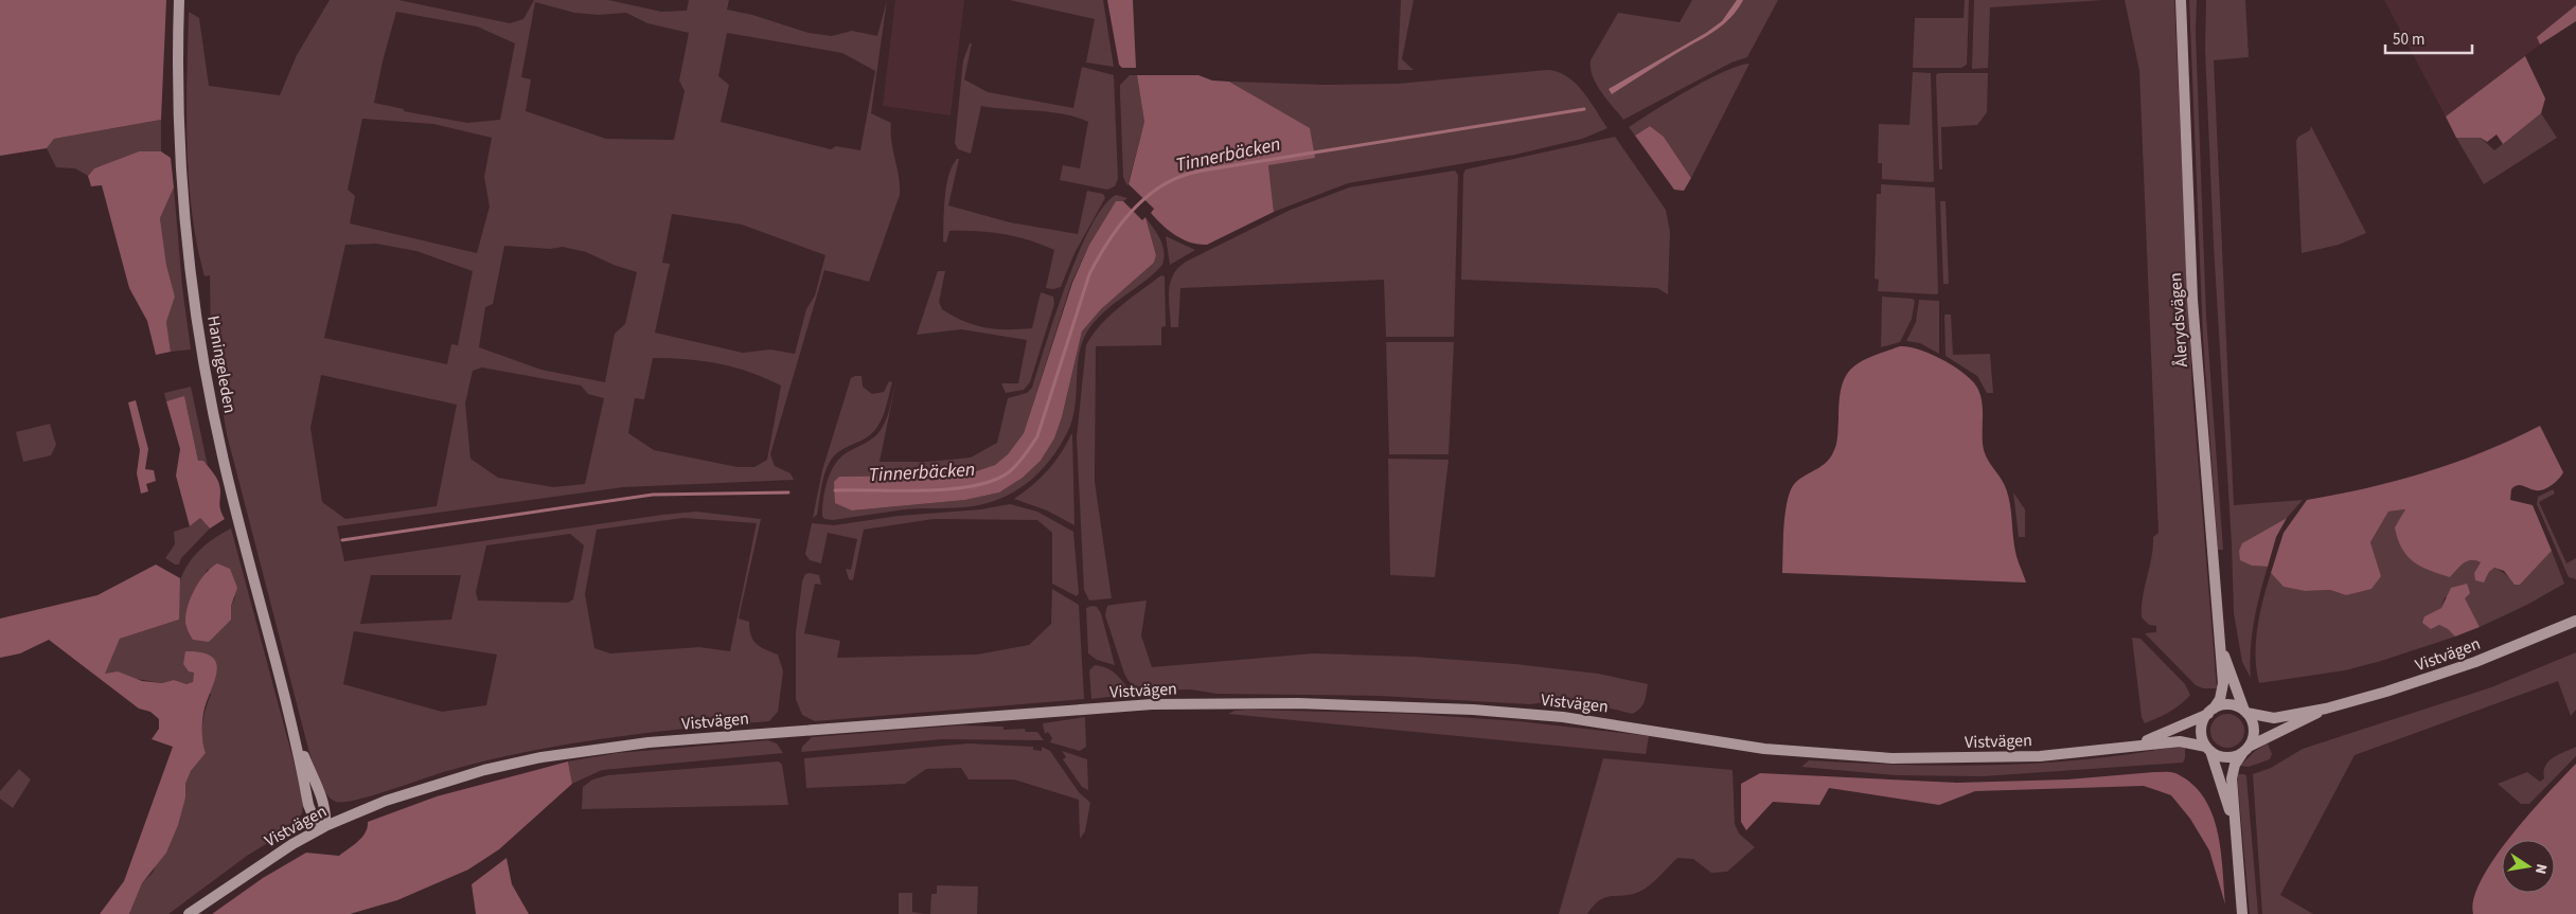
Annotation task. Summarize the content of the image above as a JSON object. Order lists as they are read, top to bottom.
{
  "streets": {
    "main road": ["Ålerydsvägen", "Haningeleden", "Vistvägen"]
  },
  "crossings": [
    ["Ålerydsvägen", "Vistvägen"],
    ["Haningeleden", "Vistvägen"]
  ],
  "water": ["Tinnerbäcken"],
  "scale_bar": "50 m",
  "north": "right"
}
